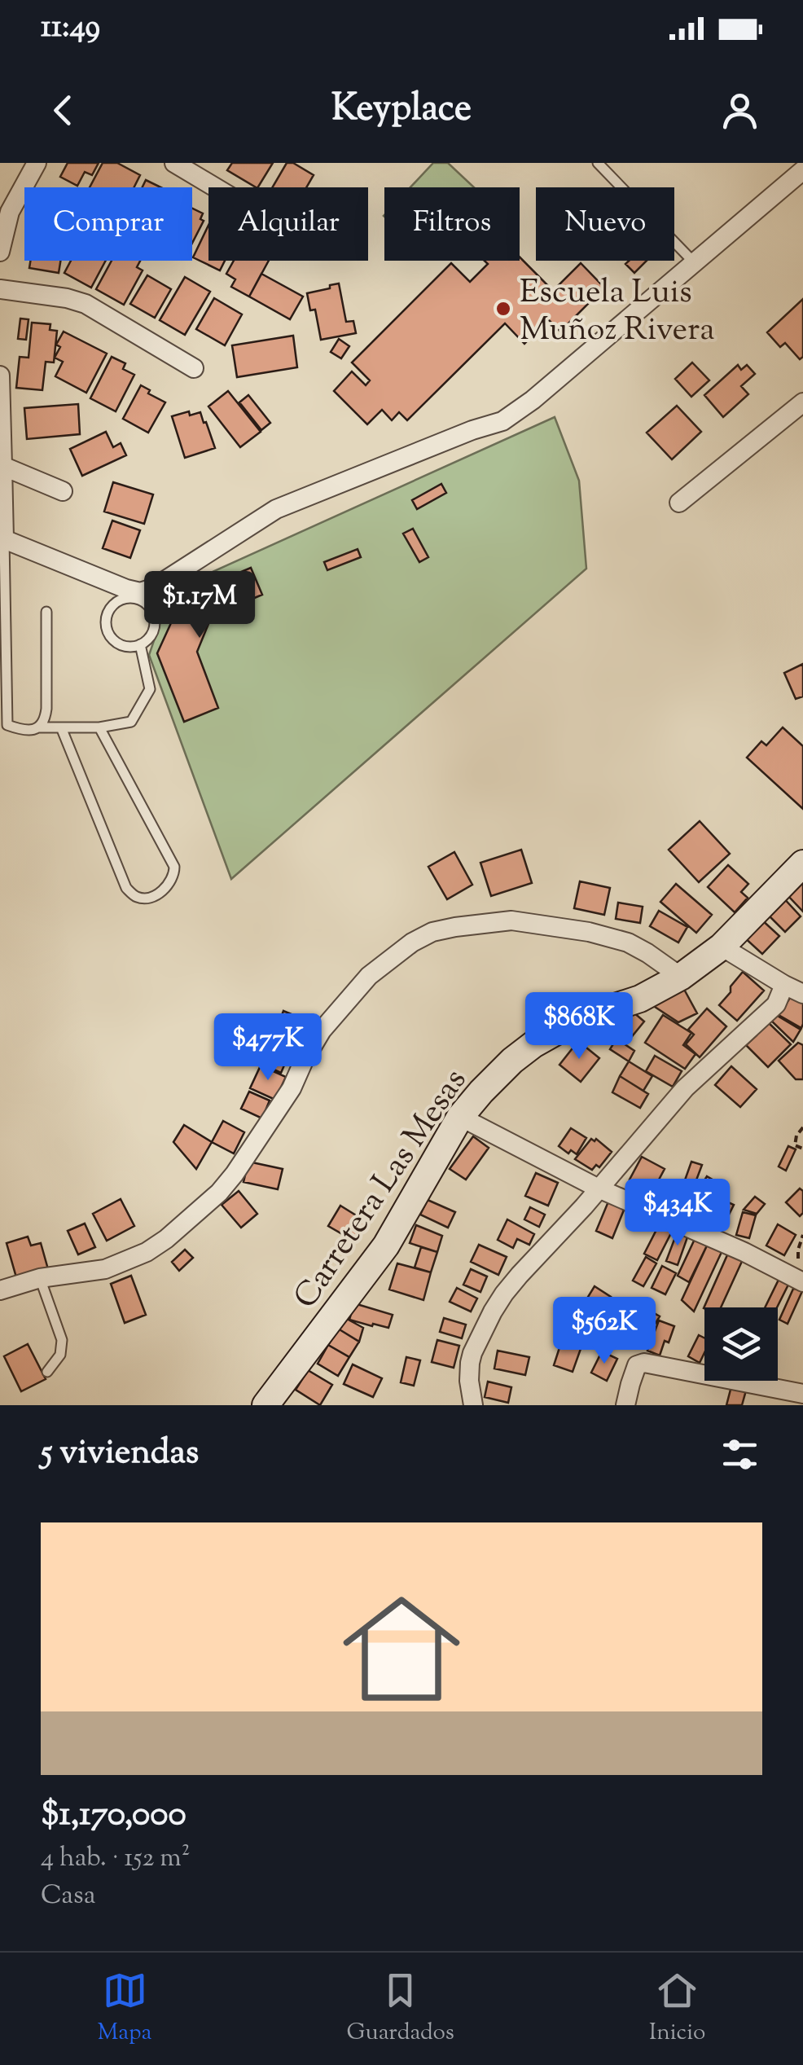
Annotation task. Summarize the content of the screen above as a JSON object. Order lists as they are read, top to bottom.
{
  "streets": {
    "street": ["Carretera Las Mesas"]
  },
  "places": ["Escuela Luis Muñoz Rivera"],
  "page": {
    "status": "11:49",
    "header": "Keyplace",
    "chip": [
      "Comprar",
      "Alquilar",
      "Filtros",
      "Nuevo"
    ],
    "price": [
      "$1.17M",
      "$868K",
      "$477K",
      "$434K",
      "$562K"
    ],
    "heading": "5 viviendas",
    "list": [
      {
        "name": "$1,170,000",
        "note": "4 hab. · 152 m² · Casa"
      }
    ],
    "tabs": ["Mapa", "Guardados", "Inicio"]
  }
}
